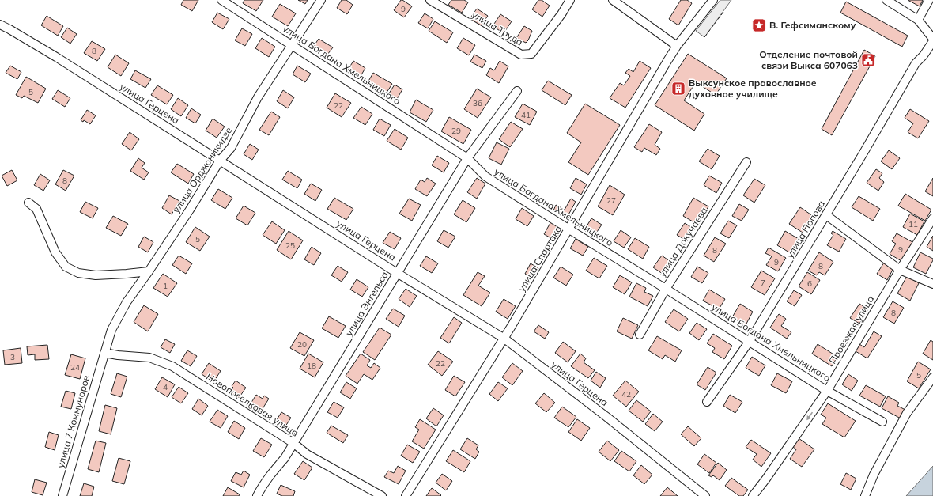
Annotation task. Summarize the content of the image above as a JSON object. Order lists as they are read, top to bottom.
{
  "streets": {
    "street": [
      "улица Труда",
      "улица Богдана Хмельницкого",
      "улица Герцена",
      "улица Орджоникидзе",
      "улица Попова",
      "улица Докучаева",
      "улица Спартака",
      "улица Энгельса",
      "Проезжая улица",
      "Новопоселковая улица",
      "улица 7 Коммунаров"
    ]
  },
  "crossings": [
    ["улица Богдана Хмельницкого", "улица Орджоникидзе"],
    ["улица Богдана Хмельницкого", "улица Попова"],
    ["улица Богдана Хмельницкого", "улица Докучаева"],
    ["улица Богдана Хмельницкого", "улица Спартака"],
    ["улица Богдана Хмельницкого", "улица Энгельса"],
    ["улица Богдана Хмельницкого", "Проезжая улица"],
    ["улица Герцена", "улица Орджоникидзе"],
    ["улица Герцена", "улица Спартака"],
    ["улица Герцена", "улица Энгельса"],
    ["улица Орджоникидзе", "Новопоселковая улица"],
    ["улица Орджоникидзе", "улица 7 Коммунаров"],
    ["улица Энгельса", "Новопоселковая улица"],
    ["Новопоселковая улица", "улица 7 Коммунаров"]
  ],
  "one_way": ["Проезжая улица"],
  "places": {
    "place": ["В. Гефсиманскому"],
    "public building": ["Отделение почтовой связи Выкса 607063"],
    "building": ["Выксунское православное духовное училище"]
  },
  "house_numbers": [
    "9",
    "8",
    "5",
    "36",
    "22",
    "41",
    "29",
    "8",
    "27",
    "11",
    "5",
    "25",
    "9",
    "8",
    "9",
    "8",
    "7",
    "6",
    "1",
    "8",
    "20",
    "3",
    "22",
    "18",
    "24",
    "5",
    "4",
    "42"
  ]
}
